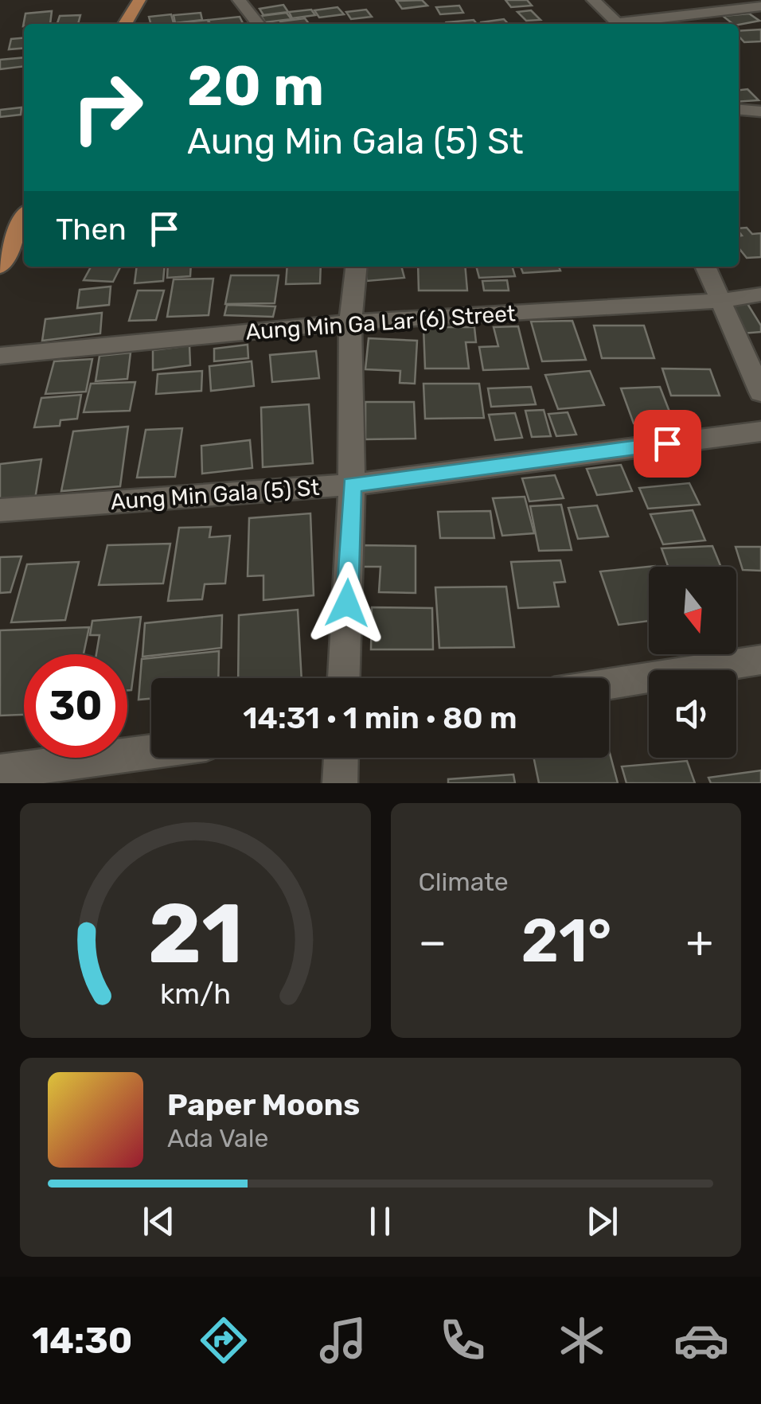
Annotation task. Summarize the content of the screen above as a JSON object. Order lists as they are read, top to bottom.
{
  "streets": {
    "street": ["Aung Min Ga Lar (6) Street", "Aung Min Gala (5) St"]
  },
  "north": "bottom",
  "page": {
    "turn": ["20 m", "Aung Min Gala (5) St"],
    "then": "Then",
    "limit": "30",
    "trip": "14:31 · 1 min · 80 m",
    "tile": "Climate",
    "heat": ["−", "21°", "+"],
    "song": ["Paper Moons", "Ada Vale"],
    "tabs": "14:30",
    "gauge": ["21", "km/h"]
  }
}
